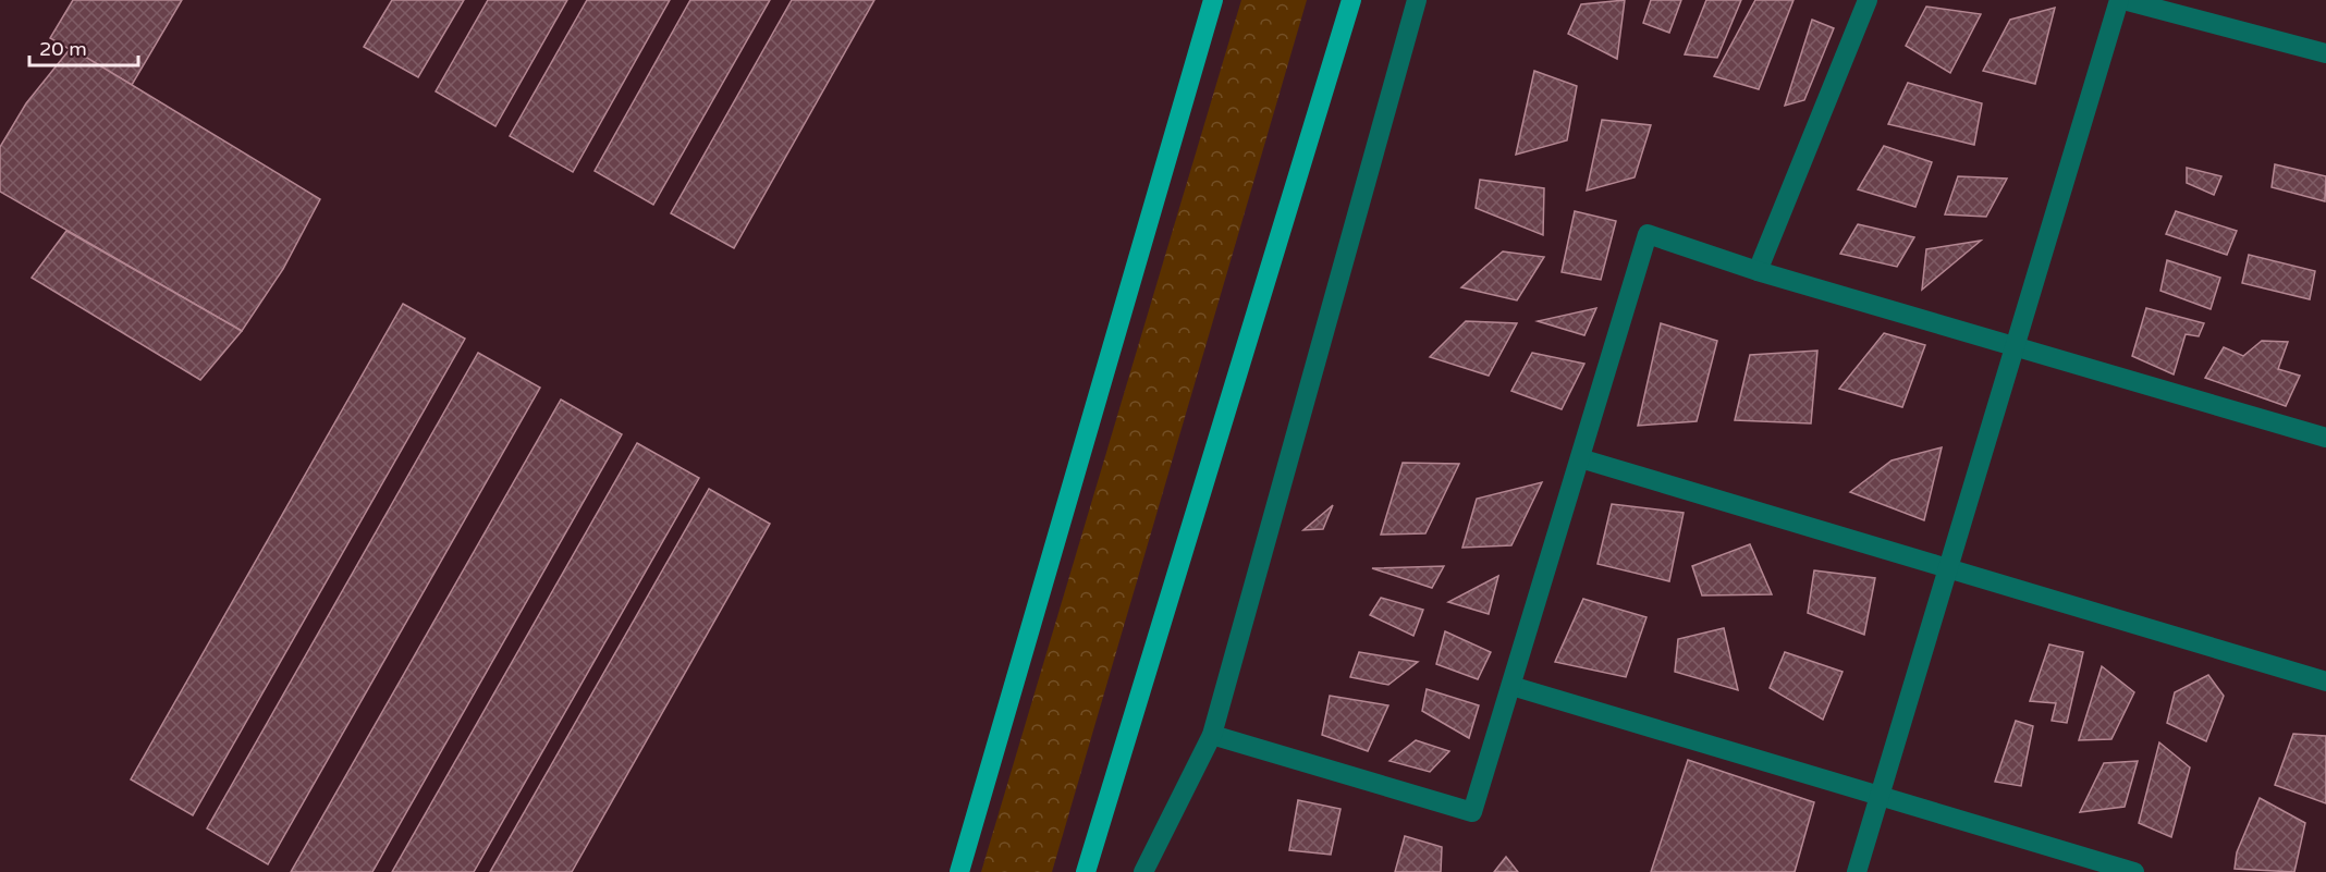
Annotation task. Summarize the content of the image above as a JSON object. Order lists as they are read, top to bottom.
{
  "scale_bar": "20 m"
}
